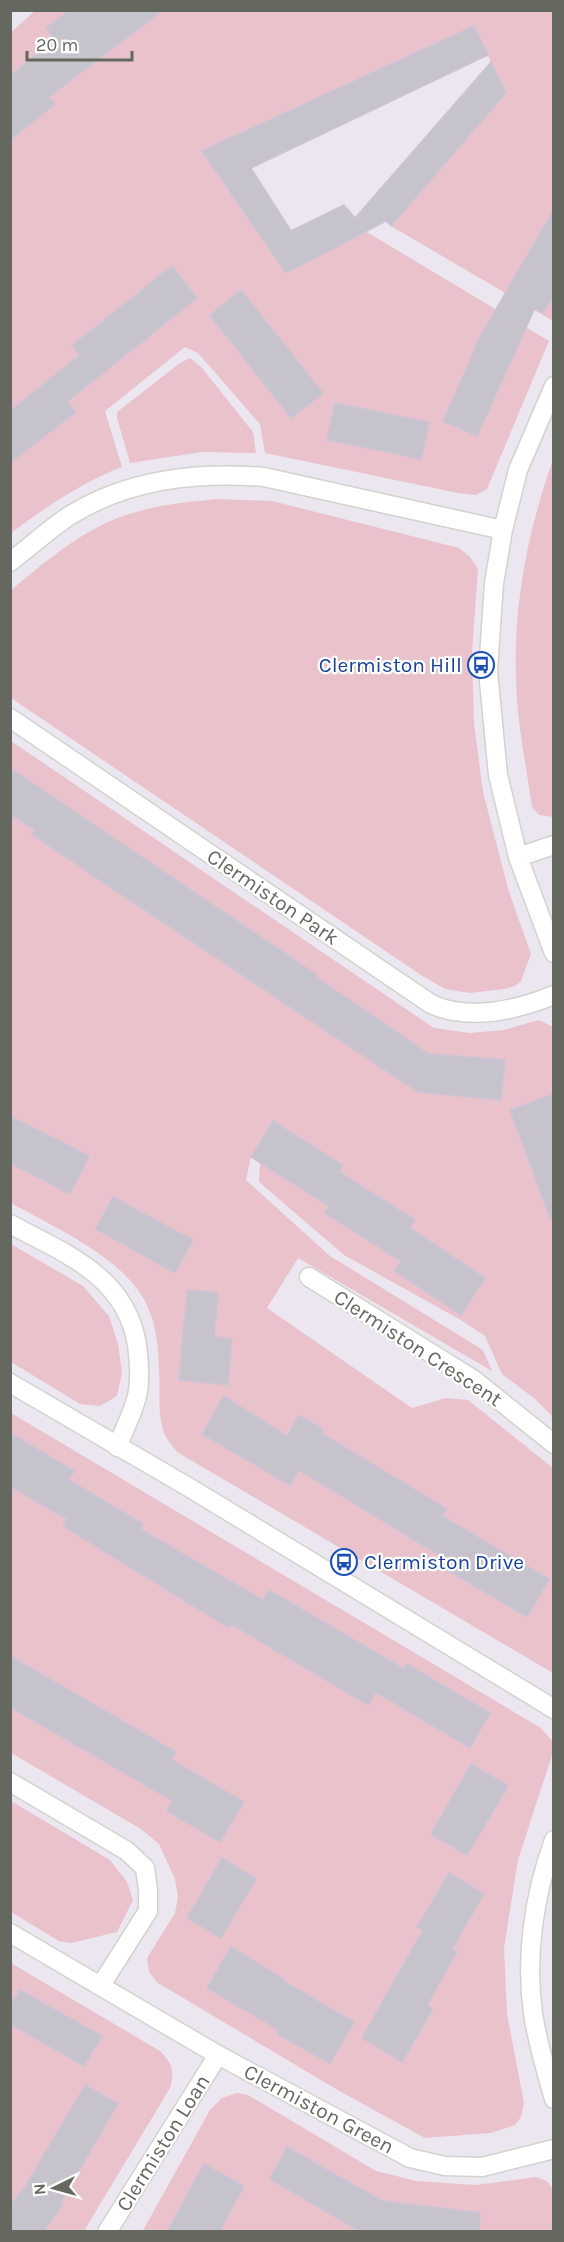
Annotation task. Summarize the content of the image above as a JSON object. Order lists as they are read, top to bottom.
{
  "streets": {
    "street": [
      "Clermiston Park",
      "Clermiston Crescent",
      "Clermiston Green",
      "Clermiston Loan"
    ]
  },
  "crossings": [
    ["Clermiston Green", "Clermiston Loan"]
  ],
  "places": {
    "bus stop": ["Clermiston Hill", "Clermiston Drive"]
  },
  "scale_bar": "20 m",
  "north": "left"
}
